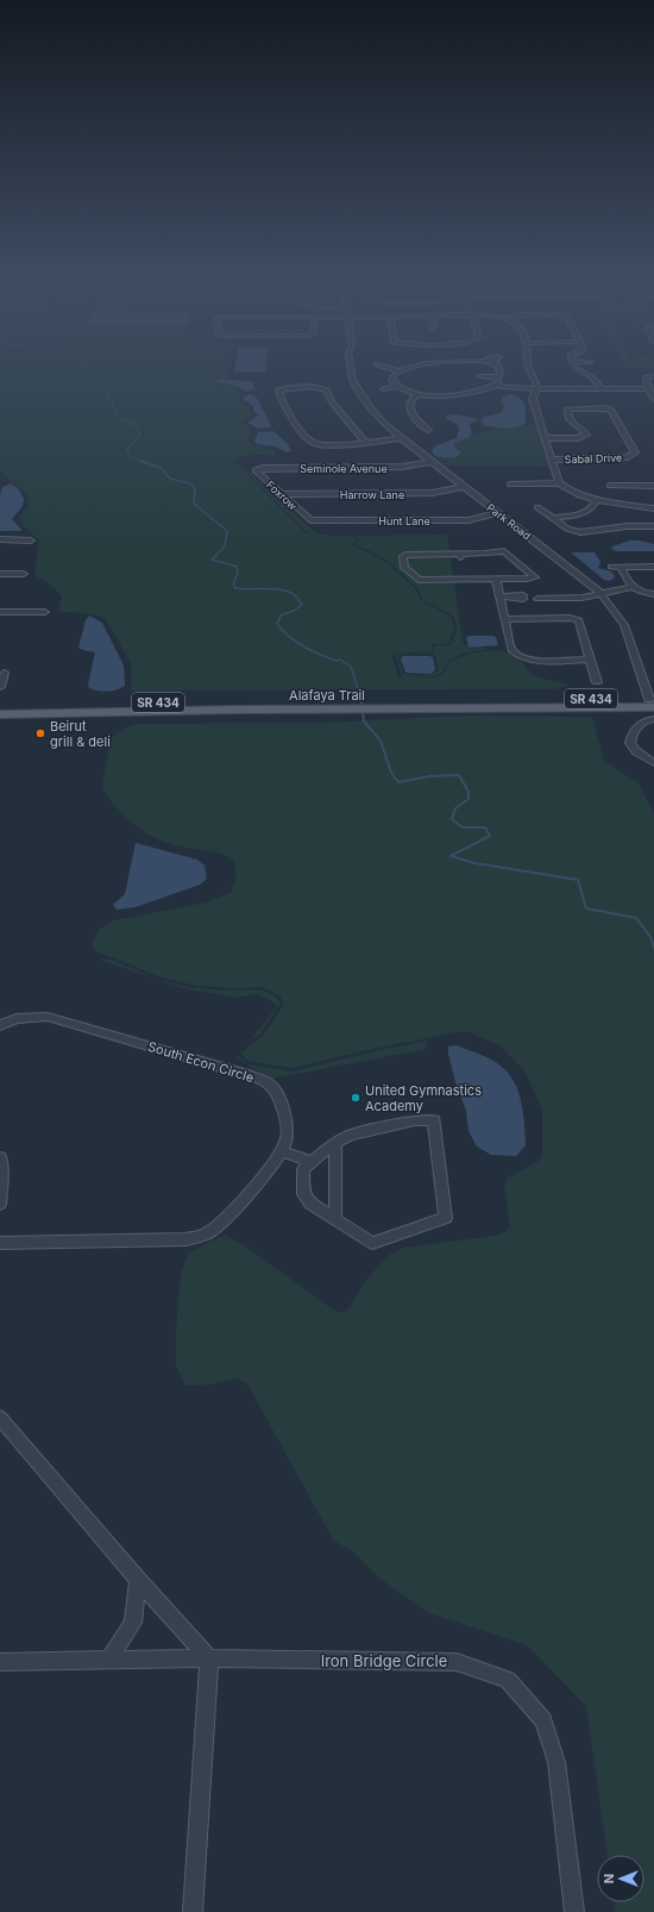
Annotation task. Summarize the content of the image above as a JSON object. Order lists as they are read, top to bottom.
{
  "streets": {
    "main road": ["Alafaya Trail", "SR 434"],
    "street": [
      "Sabal Drive",
      "Seminole Avenue",
      "Harrow Lane",
      "Foxrow",
      "Hunt Lane",
      "Park Road",
      "South Econ Circle",
      "Iron Bridge Circle"
    ]
  },
  "crossings": [
    ["Seminole Avenue", "Foxrow"],
    ["Seminole Avenue", "Park Road"],
    ["Harrow Lane", "Foxrow"],
    ["Harrow Lane", "Park Road"],
    ["Foxrow", "Hunt Lane"],
    ["Hunt Lane", "Park Road"],
    ["Park Road", "Alafaya Trail"]
  ],
  "places": ["Beirut grill & deli", "United Gymnastics Academy"],
  "north": "left"
}
